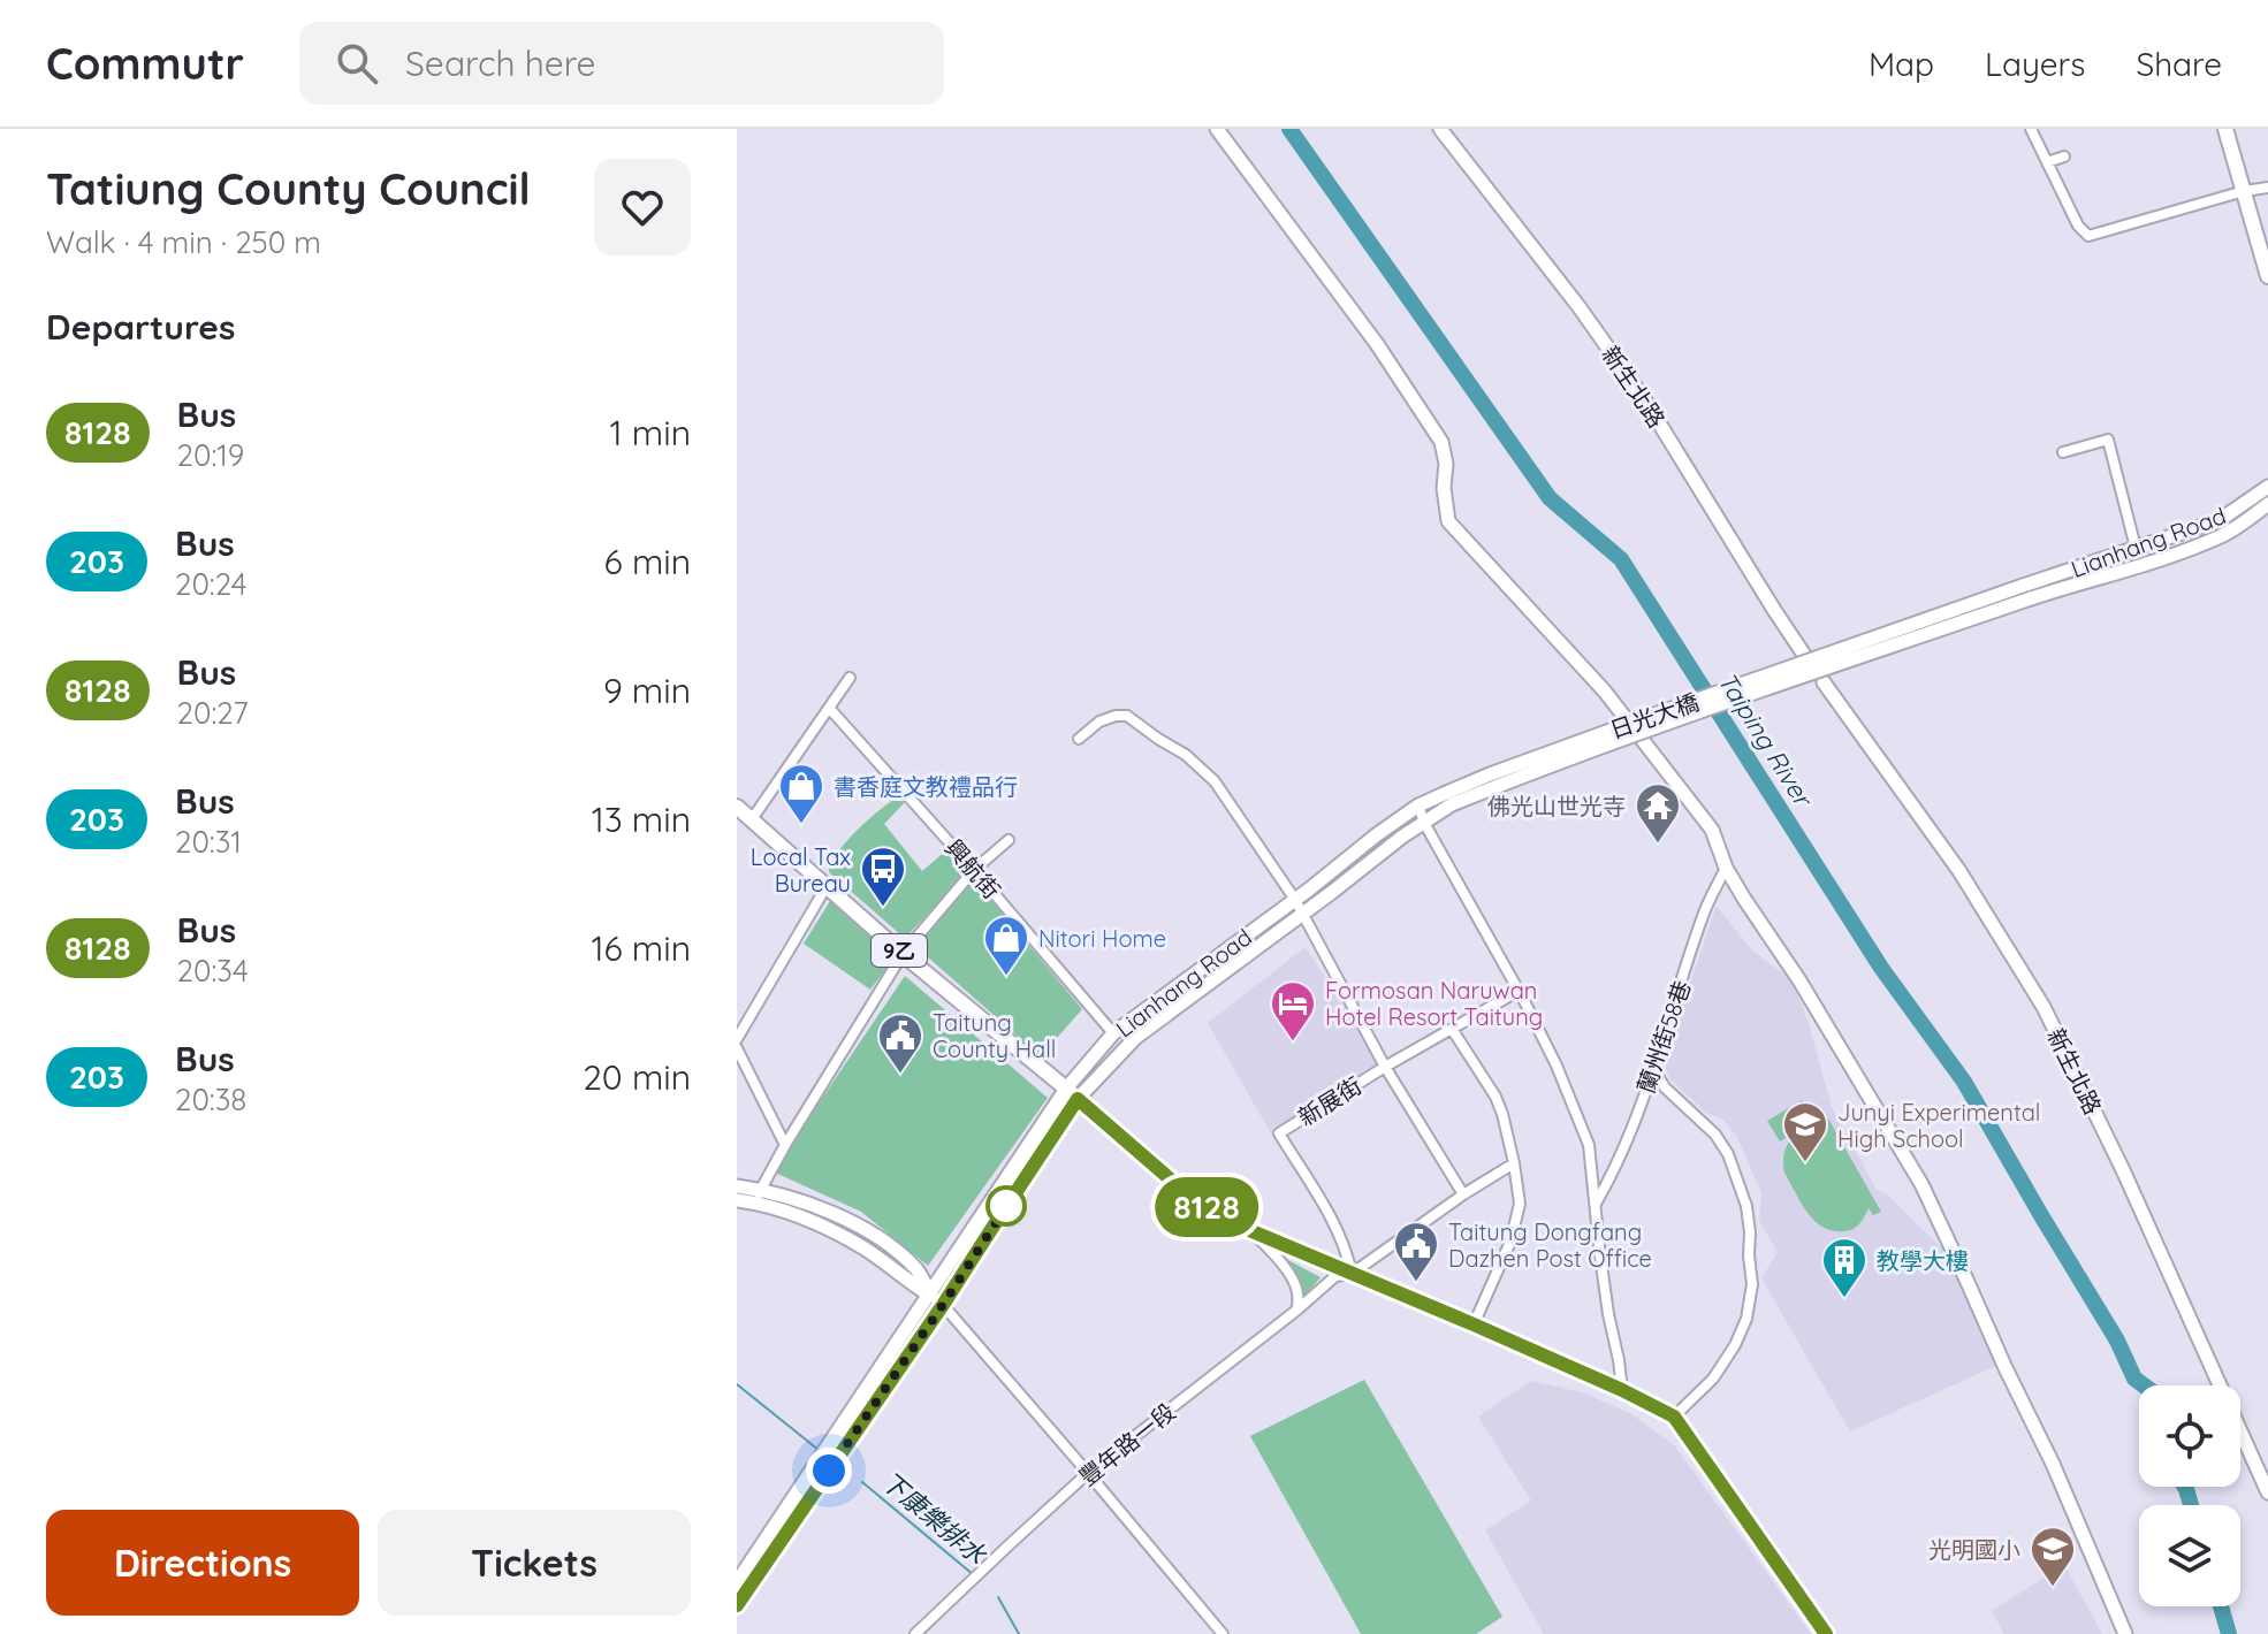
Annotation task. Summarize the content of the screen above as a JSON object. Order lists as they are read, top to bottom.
{
  "streets": {
    "main road": ["9乙"],
    "street": [
      "新生北路",
      "Lianhang Road",
      "日光大橋",
      "興航街",
      "蘭州街58巷",
      "新展街",
      "豐年路一段"
    ]
  },
  "crossings": [
    ["Lianhang Road", "日光大橋"],
    ["Lianhang Road", "興航街"],
    ["Lianhang Road", "9乙"],
    ["9乙", "新展街"],
    ["9乙", "豐年路一段"],
    ["新展街", "豐年路一段"]
  ],
  "water": ["Taiping River", "下康樂排水"],
  "places": {
    "shop": ["書香庭文教禮品行", "Nitori Home"],
    "temple": ["佛光山世光寺"],
    "bus stop": ["Local Tax Bureau"],
    "hotel": ["Formosan Naruwan Hotel Resort Taitung"],
    "public building": ["Taitung County Hall", "Taitung Dongfang Dazhen Post Office"],
    "school or university": ["Junyi Experimental High School", "光明國小"],
    "building": ["教學大樓"]
  },
  "lines": ["bus line 8128"],
  "page": {
    "header": "Commutr",
    "search": "Search here",
    "nav": ["Map", "Layers", "Share"],
    "heading": [
      ["Tatiung County Council", "Walk · 4 min · 250 m"],
      "Departures"
    ],
    "on_map": "8128",
    "list": [
      {
        "mark": "8128",
        "name": "Bus",
        "note": "20:19",
        "value": "1 min"
      },
      {
        "mark": "203",
        "name": "Bus",
        "note": "20:24",
        "value": "6 min"
      },
      {
        "mark": "8128",
        "name": "Bus",
        "note": "20:27",
        "value": "9 min"
      },
      {
        "mark": "203",
        "name": "Bus",
        "note": "20:31",
        "value": "13 min"
      },
      {
        "mark": "8128",
        "name": "Bus",
        "note": "20:34",
        "value": "16 min"
      },
      {
        "mark": "203",
        "name": "Bus",
        "note": "20:38",
        "value": "20 min"
      }
    ],
    "buttons": ["Directions", "Tickets"]
  }
}
